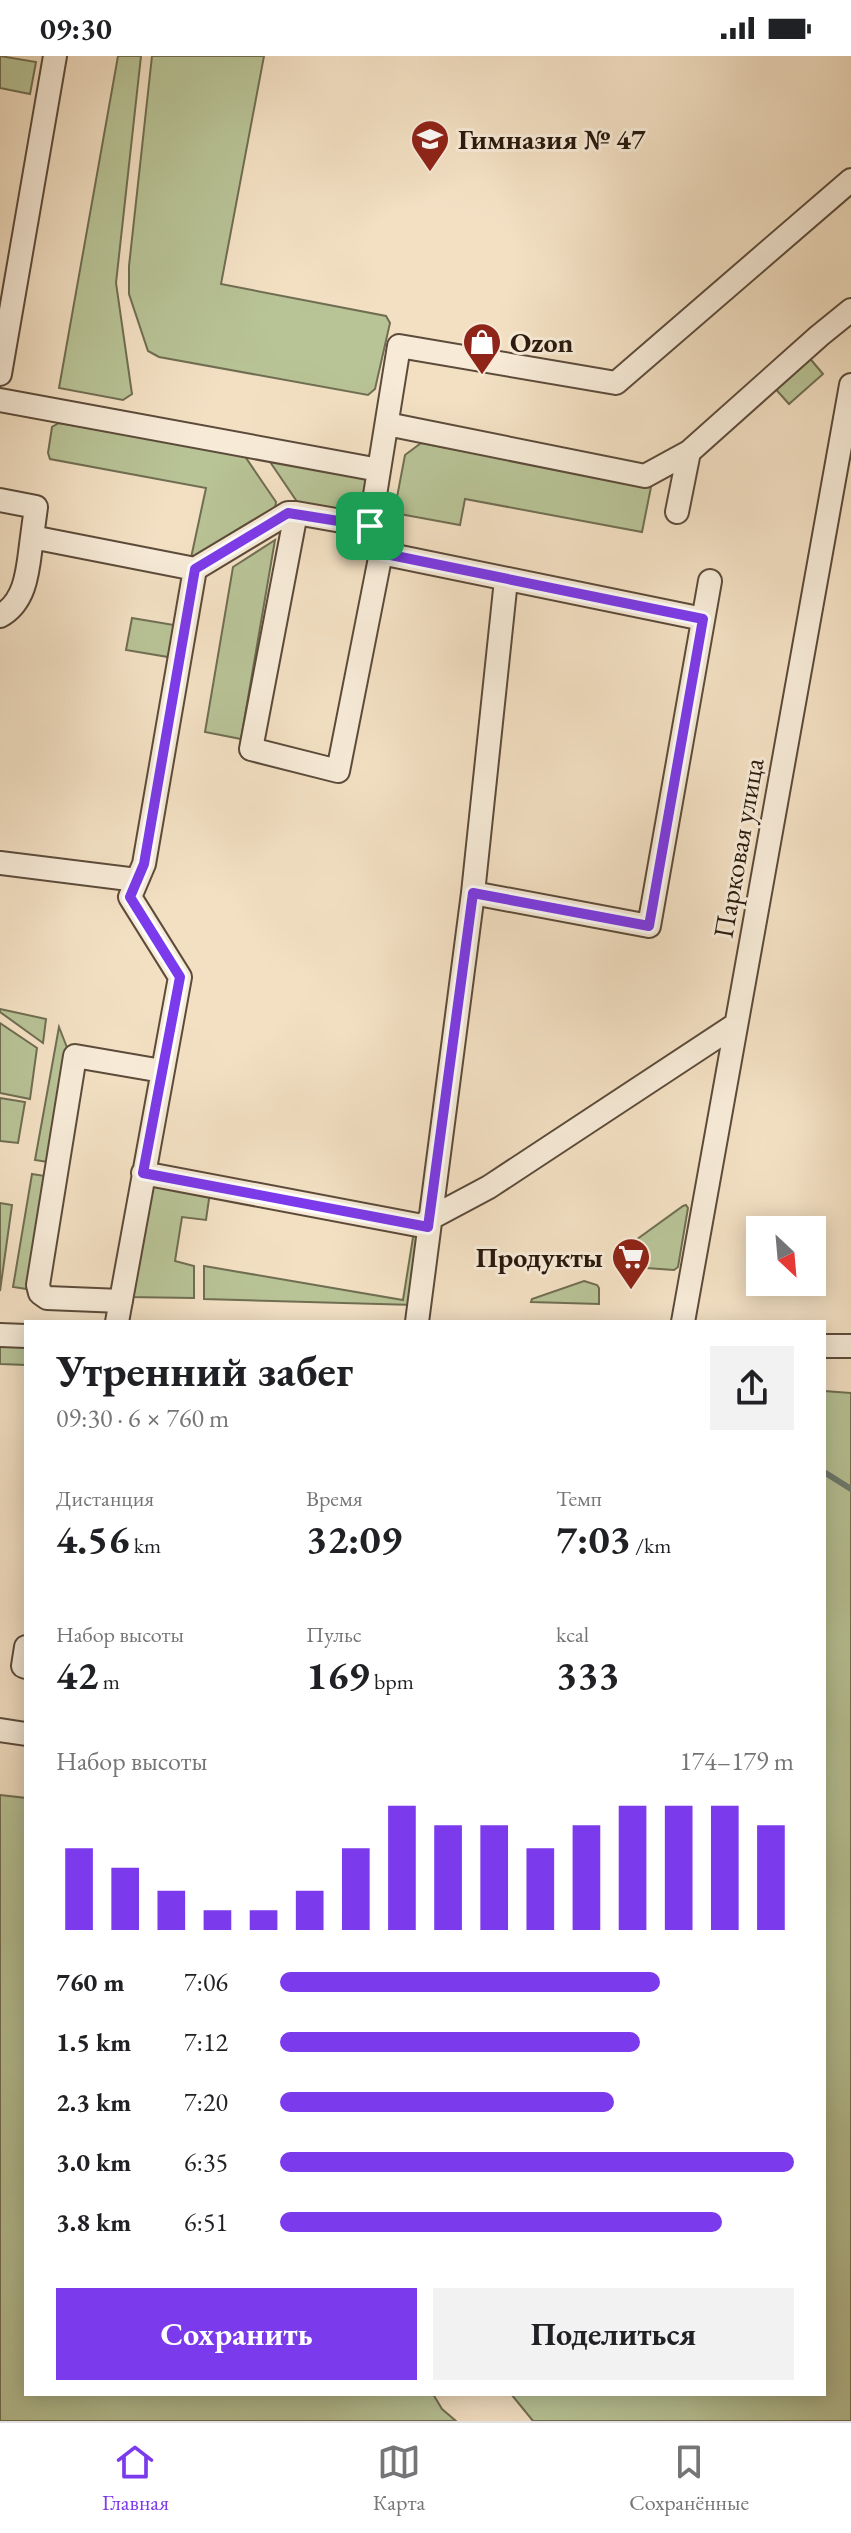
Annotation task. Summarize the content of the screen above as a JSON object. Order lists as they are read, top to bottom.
{
  "streets": {
    "street": ["Парковая улица"]
  },
  "places": {
    "school or university": ["Гимназия № 47"],
    "shop": ["Ozon"],
    "supermarket": ["Продукты"]
  },
  "north": "bottom right",
  "page": {
    "status": "09:30",
    "heading": ["Утренний забег", "09:30 · 6 × 760 m"],
    "stats": [
      ["Дистанция", "4.56 km"],
      ["Время", "32:09"],
      ["Темп", "7:03 /km"],
      ["Набор высоты", "42 m"],
      ["Пульс", "169 bpm"],
      ["kcal", "333"]
    ],
    "chart": ["Набор высоты", "174–179 m"],
    "list": [
      {
        "name": "760 m",
        "note": "7:06"
      },
      {
        "name": "1.5 km",
        "note": "7:12"
      },
      {
        "name": "2.3 km",
        "note": "7:20"
      },
      {
        "name": "3.0 km",
        "note": "6:35"
      },
      {
        "name": "3.8 km",
        "note": "6:51"
      }
    ],
    "buttons": ["Сохранить", "Поделиться"],
    "tabs": ["Главная", "Карта", "Сохранённые"]
  }
}
